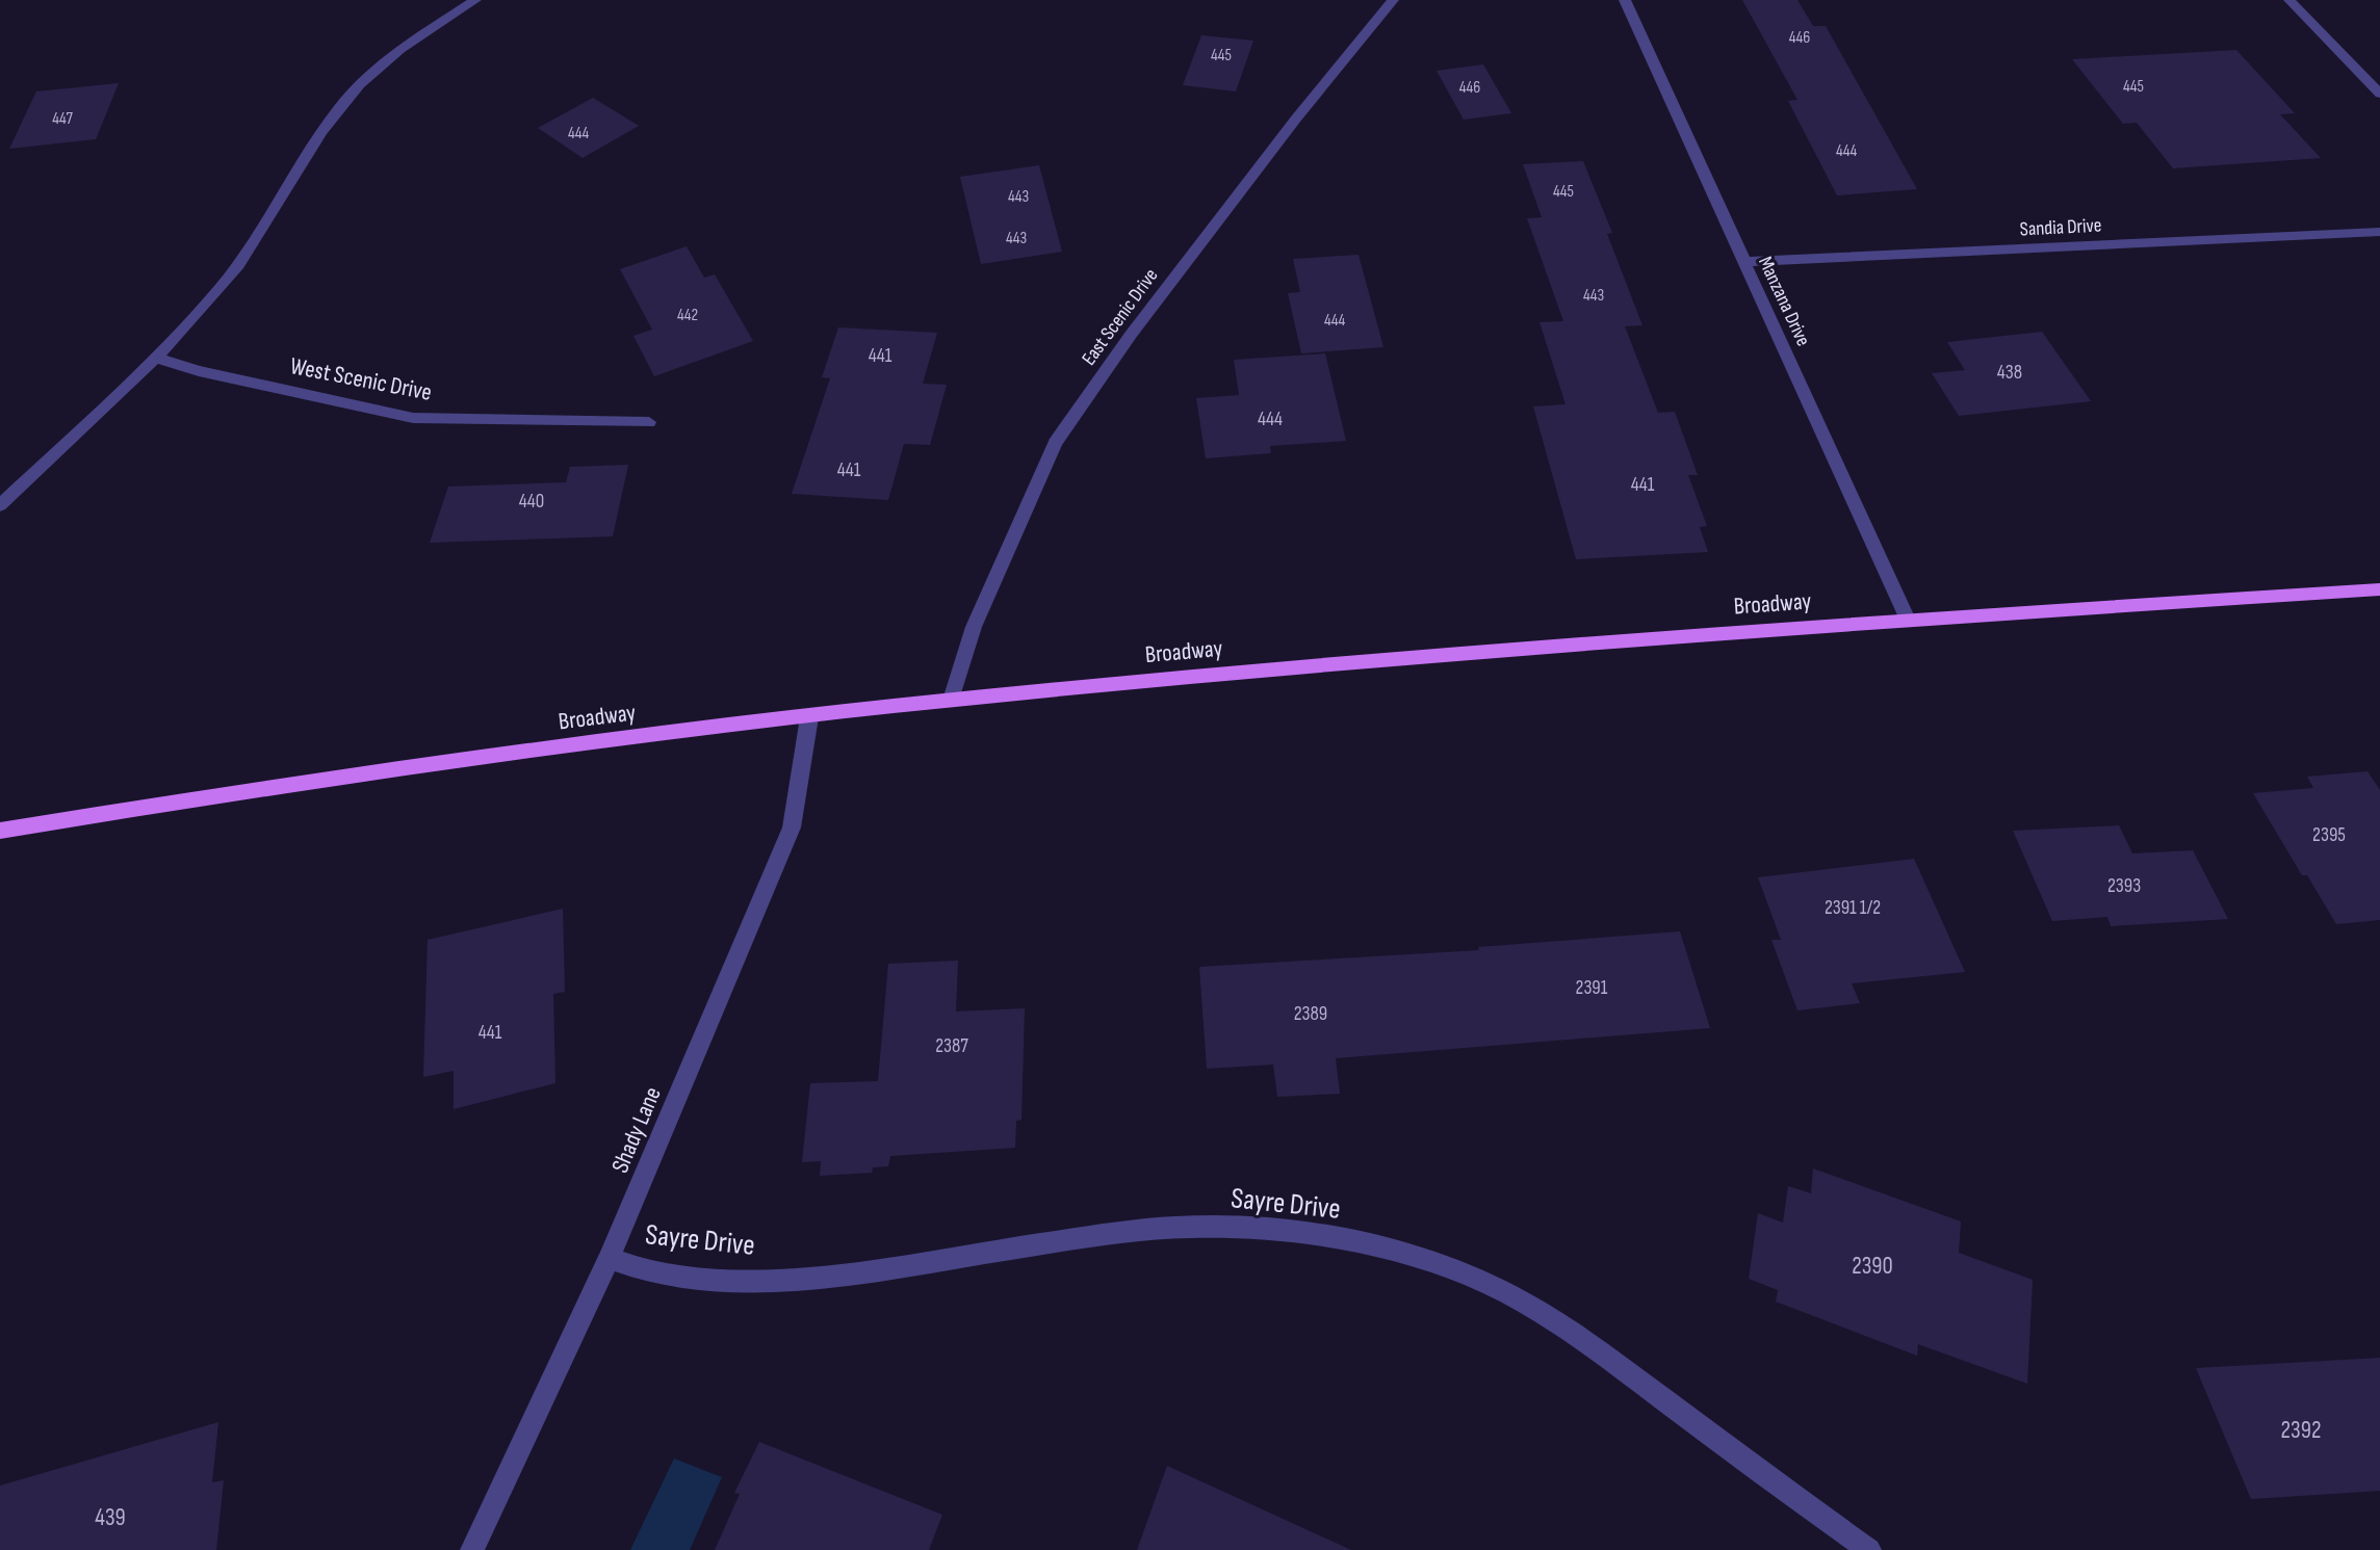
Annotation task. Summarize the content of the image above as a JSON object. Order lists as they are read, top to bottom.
{
  "streets": {
    "main road": ["Broadway"],
    "street": [
      "Sandia Drive",
      "Manzana Drive",
      "East Scenic Drive",
      "West Scenic Drive",
      "Shady Lane",
      "Sayre Drive"
    ]
  },
  "crossings": [
    ["Sandia Drive", "Manzana Drive"],
    ["Manzana Drive", "Broadway"],
    ["East Scenic Drive", "Broadway"],
    ["Broadway", "Shady Lane"],
    ["Shady Lane", "Sayre Drive"]
  ],
  "house_numbers": [
    "446",
    "445",
    "445",
    "446",
    "447",
    "444",
    "444",
    "445",
    "443",
    "443",
    "443",
    "442",
    "444",
    "441",
    "438",
    "444",
    "441",
    "441",
    "440",
    "2395",
    "2393",
    "2391 1/2",
    "2391",
    "2389",
    "441",
    "2387",
    "2390",
    "2392",
    "439"
  ]
}
